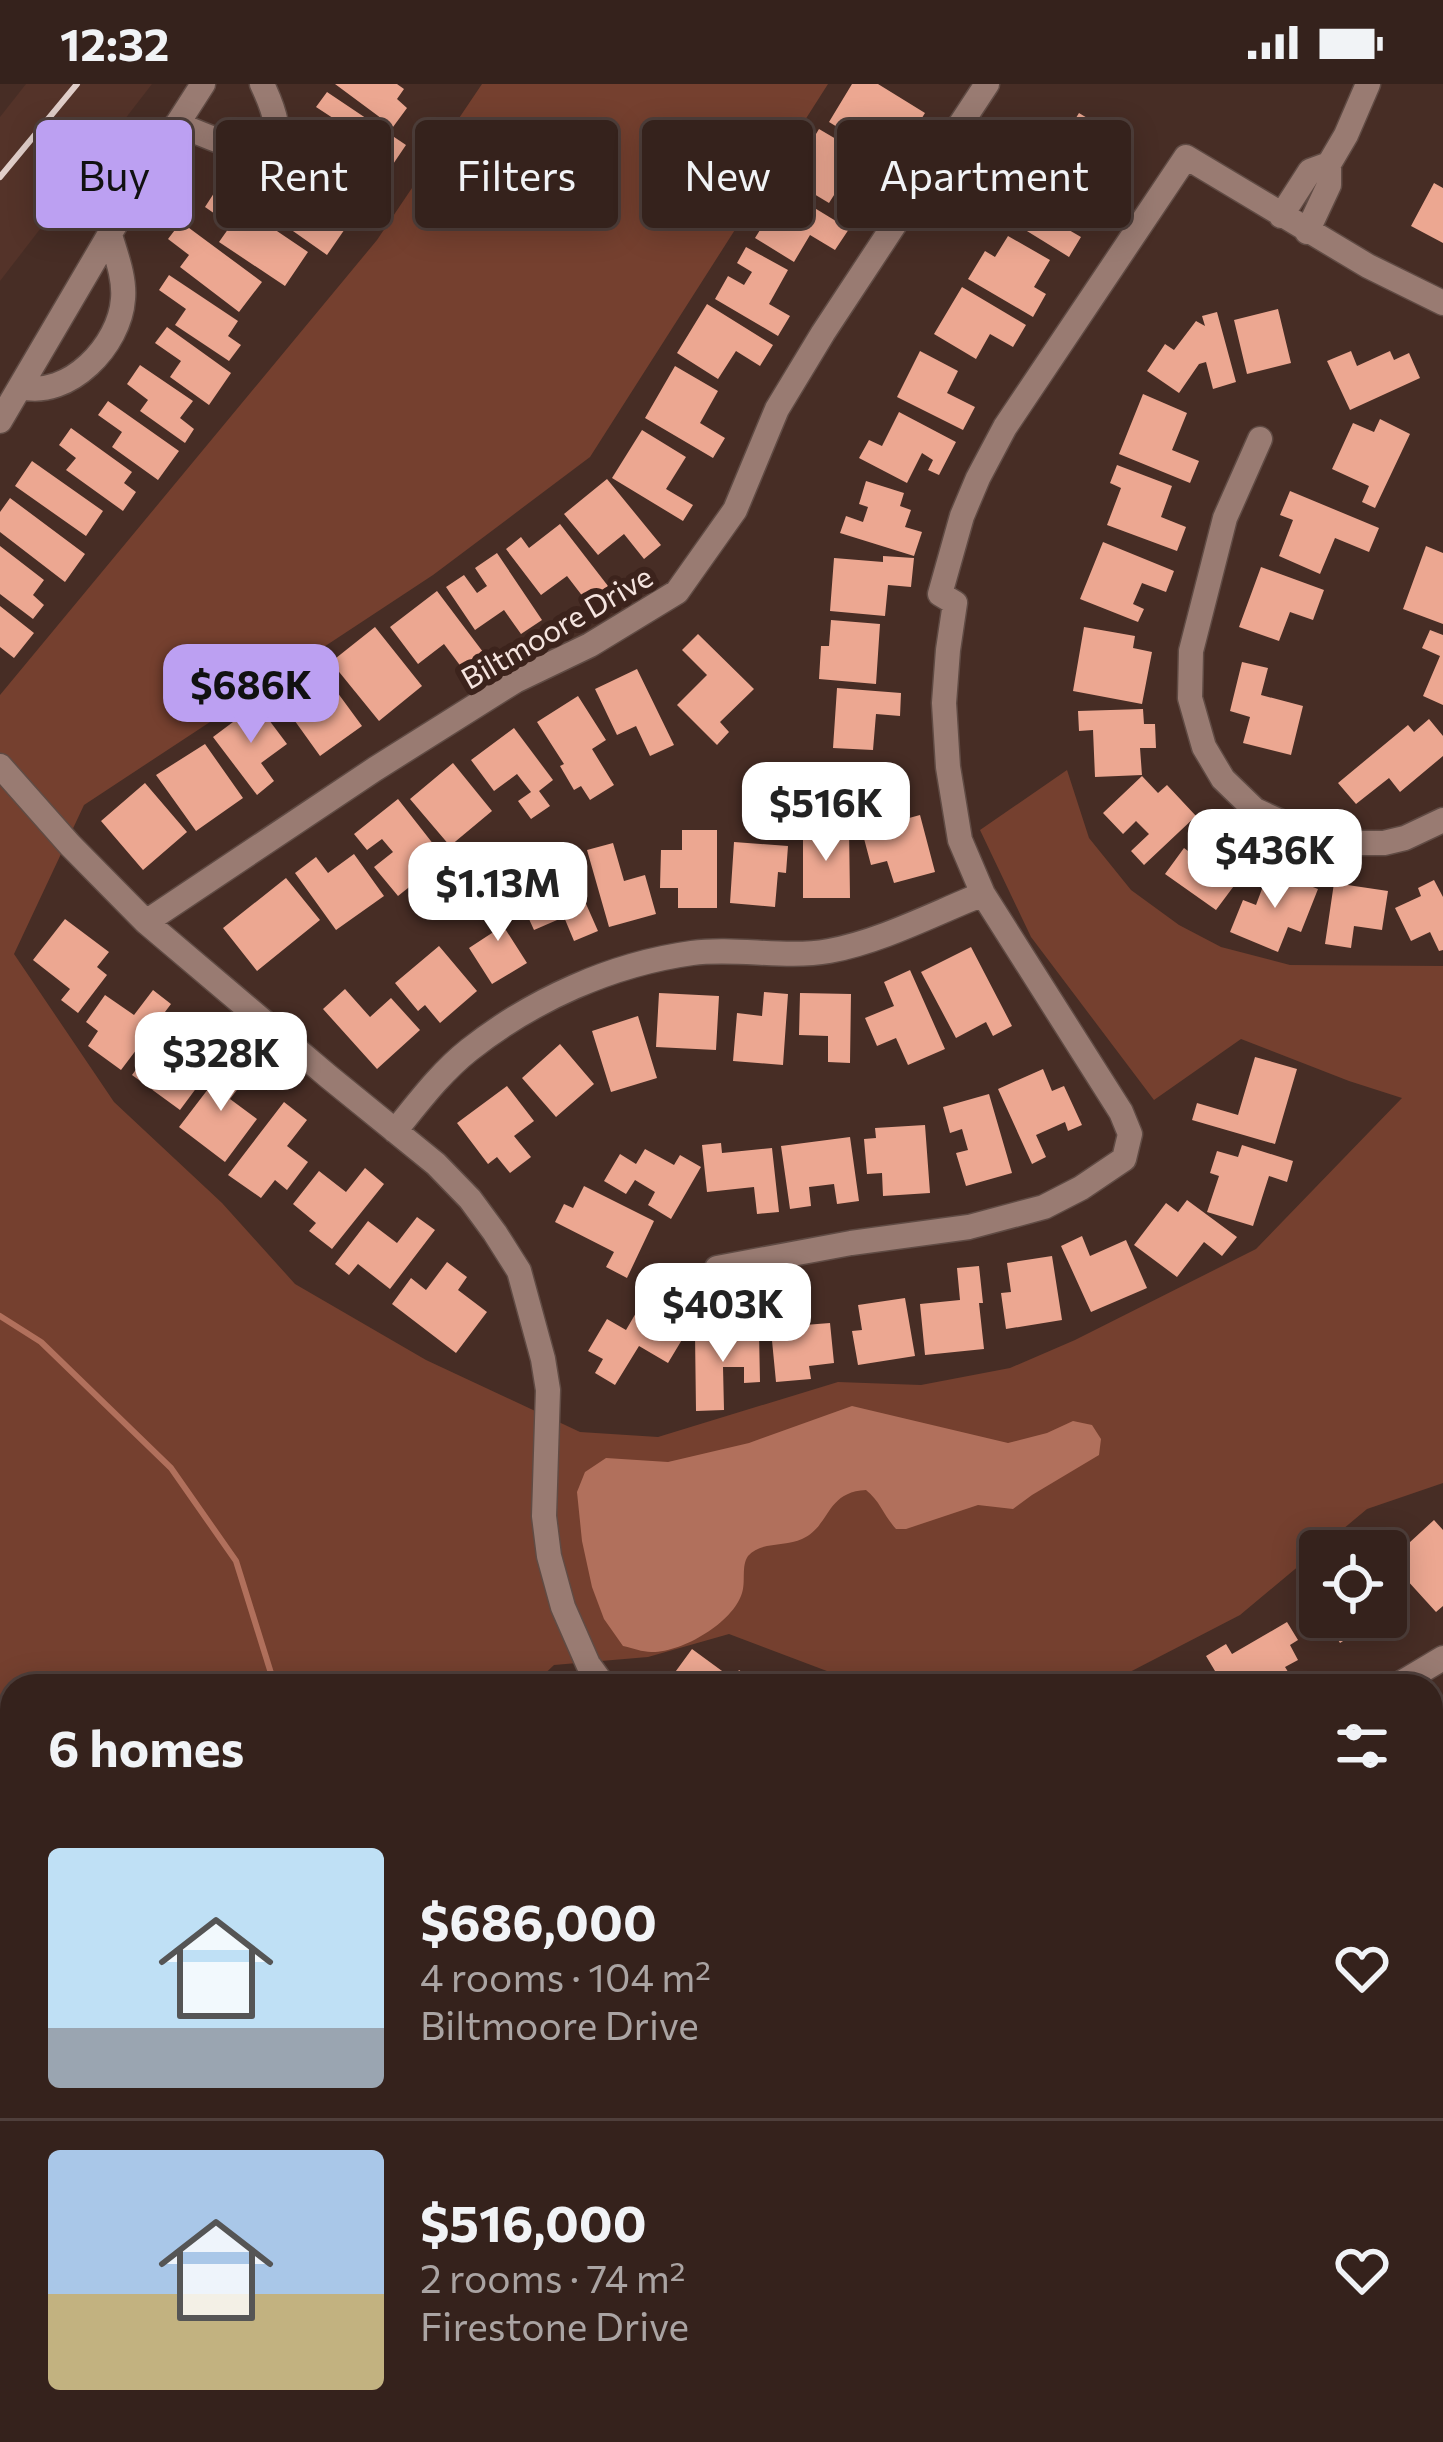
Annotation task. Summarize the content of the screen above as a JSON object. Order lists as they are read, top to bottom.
{
  "streets": {
    "street": ["Biltmoore Drive"]
  },
  "page": {
    "status": "12:32",
    "chip": [
      "Buy",
      "Rent",
      "Filters",
      "New",
      "Apartment"
    ],
    "price": [
      "$686K",
      "$516K",
      "$436K",
      "$1.13M",
      "$328K",
      "$403K"
    ],
    "heading": "6 homes",
    "list": [
      {
        "name": "$686,000",
        "note": "4 rooms · 104 m² · Biltmoore Drive"
      },
      {
        "name": "$516,000",
        "note": "2 rooms · 74 m² · Firestone Drive"
      }
    ]
  }
}
